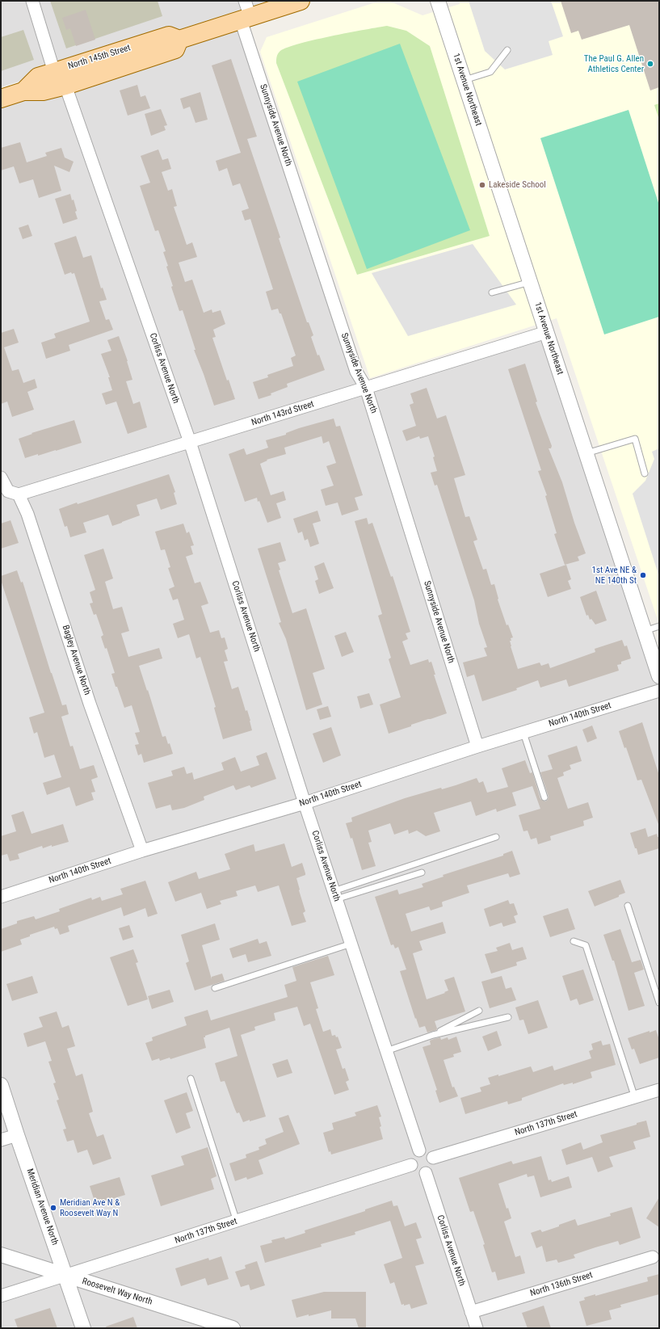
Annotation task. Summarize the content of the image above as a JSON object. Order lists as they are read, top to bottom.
{
  "streets": {
    "main road": ["North 145th Street"],
    "street": [
      "1st Avenue Northeast",
      "Sunnyside Avenue North",
      "Corliss Avenue North",
      "North 143rd Street",
      "Bagley Avenue North",
      "North 140th Street",
      "North 137th Street",
      "Meridian Avenue North",
      "North 136th Street",
      "Roosevelt Way North"
    ]
  },
  "crossings": [
    ["North 145th Street", "Sunnyside Avenue North"],
    ["North 145th Street", "Corliss Avenue North"],
    ["1st Avenue Northeast", "North 143rd Street"],
    ["Sunnyside Avenue North", "North 143rd Street"],
    ["Sunnyside Avenue North", "North 140th Street"],
    ["Corliss Avenue North", "North 143rd Street"],
    ["Corliss Avenue North", "North 140th Street"],
    ["Corliss Avenue North", "North 137th Street"],
    ["Corliss Avenue North", "North 136th Street"],
    ["North 143rd Street", "Bagley Avenue North"],
    ["Bagley Avenue North", "North 140th Street"],
    ["North 137th Street", "Meridian Avenue North"],
    ["North 137th Street", "Roosevelt Way North"],
    ["Meridian Avenue North", "Roosevelt Way North"]
  ],
  "places": [
    "The Paul G. Allen Athletics Center",
    "Lakeside School",
    "1st Ave NE & NE 140th St",
    "Meridian Ave N & Roosevelt Way N"
  ]
}
